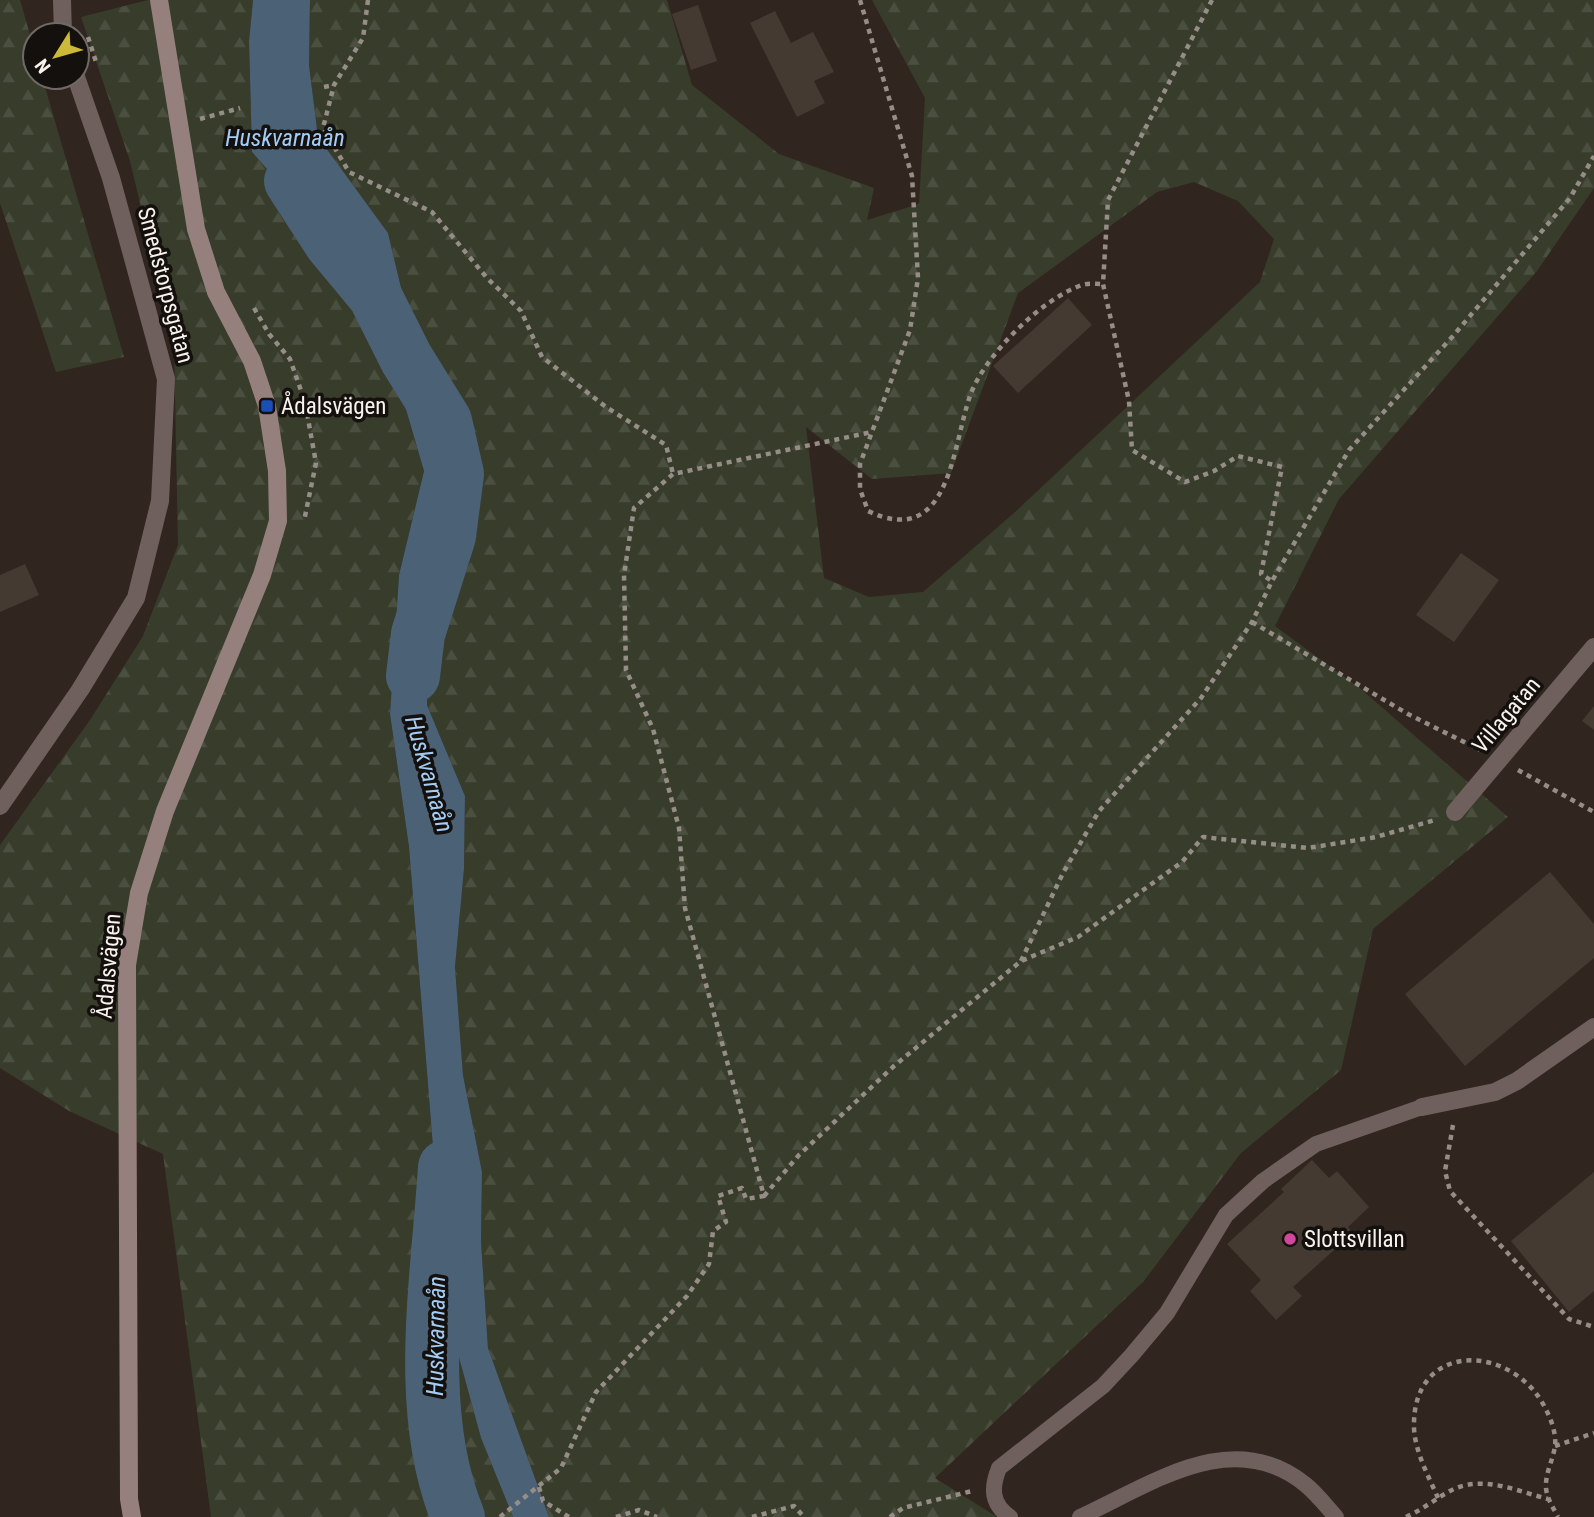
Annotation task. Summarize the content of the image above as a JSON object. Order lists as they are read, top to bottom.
{
  "streets": {
    "main road": ["Ådalsvägen"],
    "street": ["Smedstorpsgatan", "Villagatan"]
  },
  "water": ["Huskvarnaån"],
  "places": {
    "transit": ["Ådalsvägen"],
    "other": ["Slottsvillan"]
  },
  "north": "bottom left"
}
